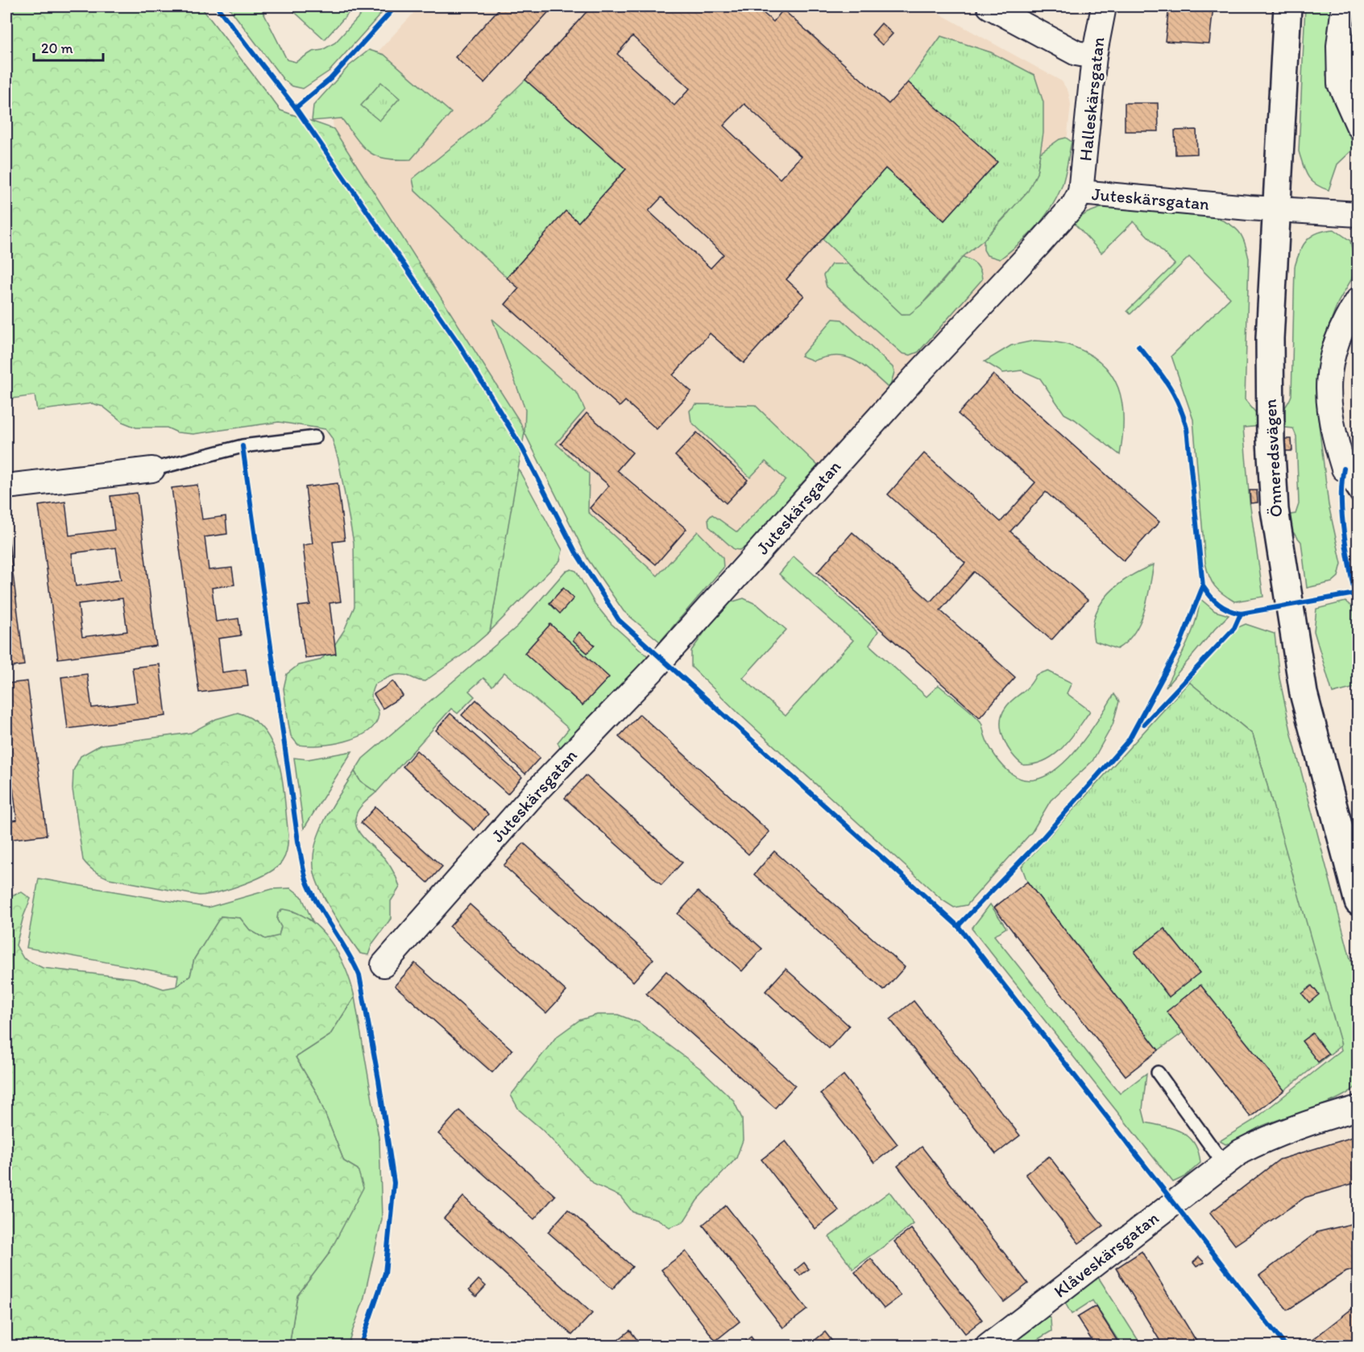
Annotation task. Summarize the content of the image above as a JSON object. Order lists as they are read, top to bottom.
{
  "streets": {
    "street": [
      "Halleskärsgatan",
      "Juteskärsgatan",
      "Önneredsvägen",
      "Klåveskärsgatan"
    ]
  },
  "crossings": [
    ["Halleskärsgatan", "Juteskärsgatan"],
    ["Juteskärsgatan", "Önneredsvägen"]
  ],
  "scale_bar": "20 m"
}
